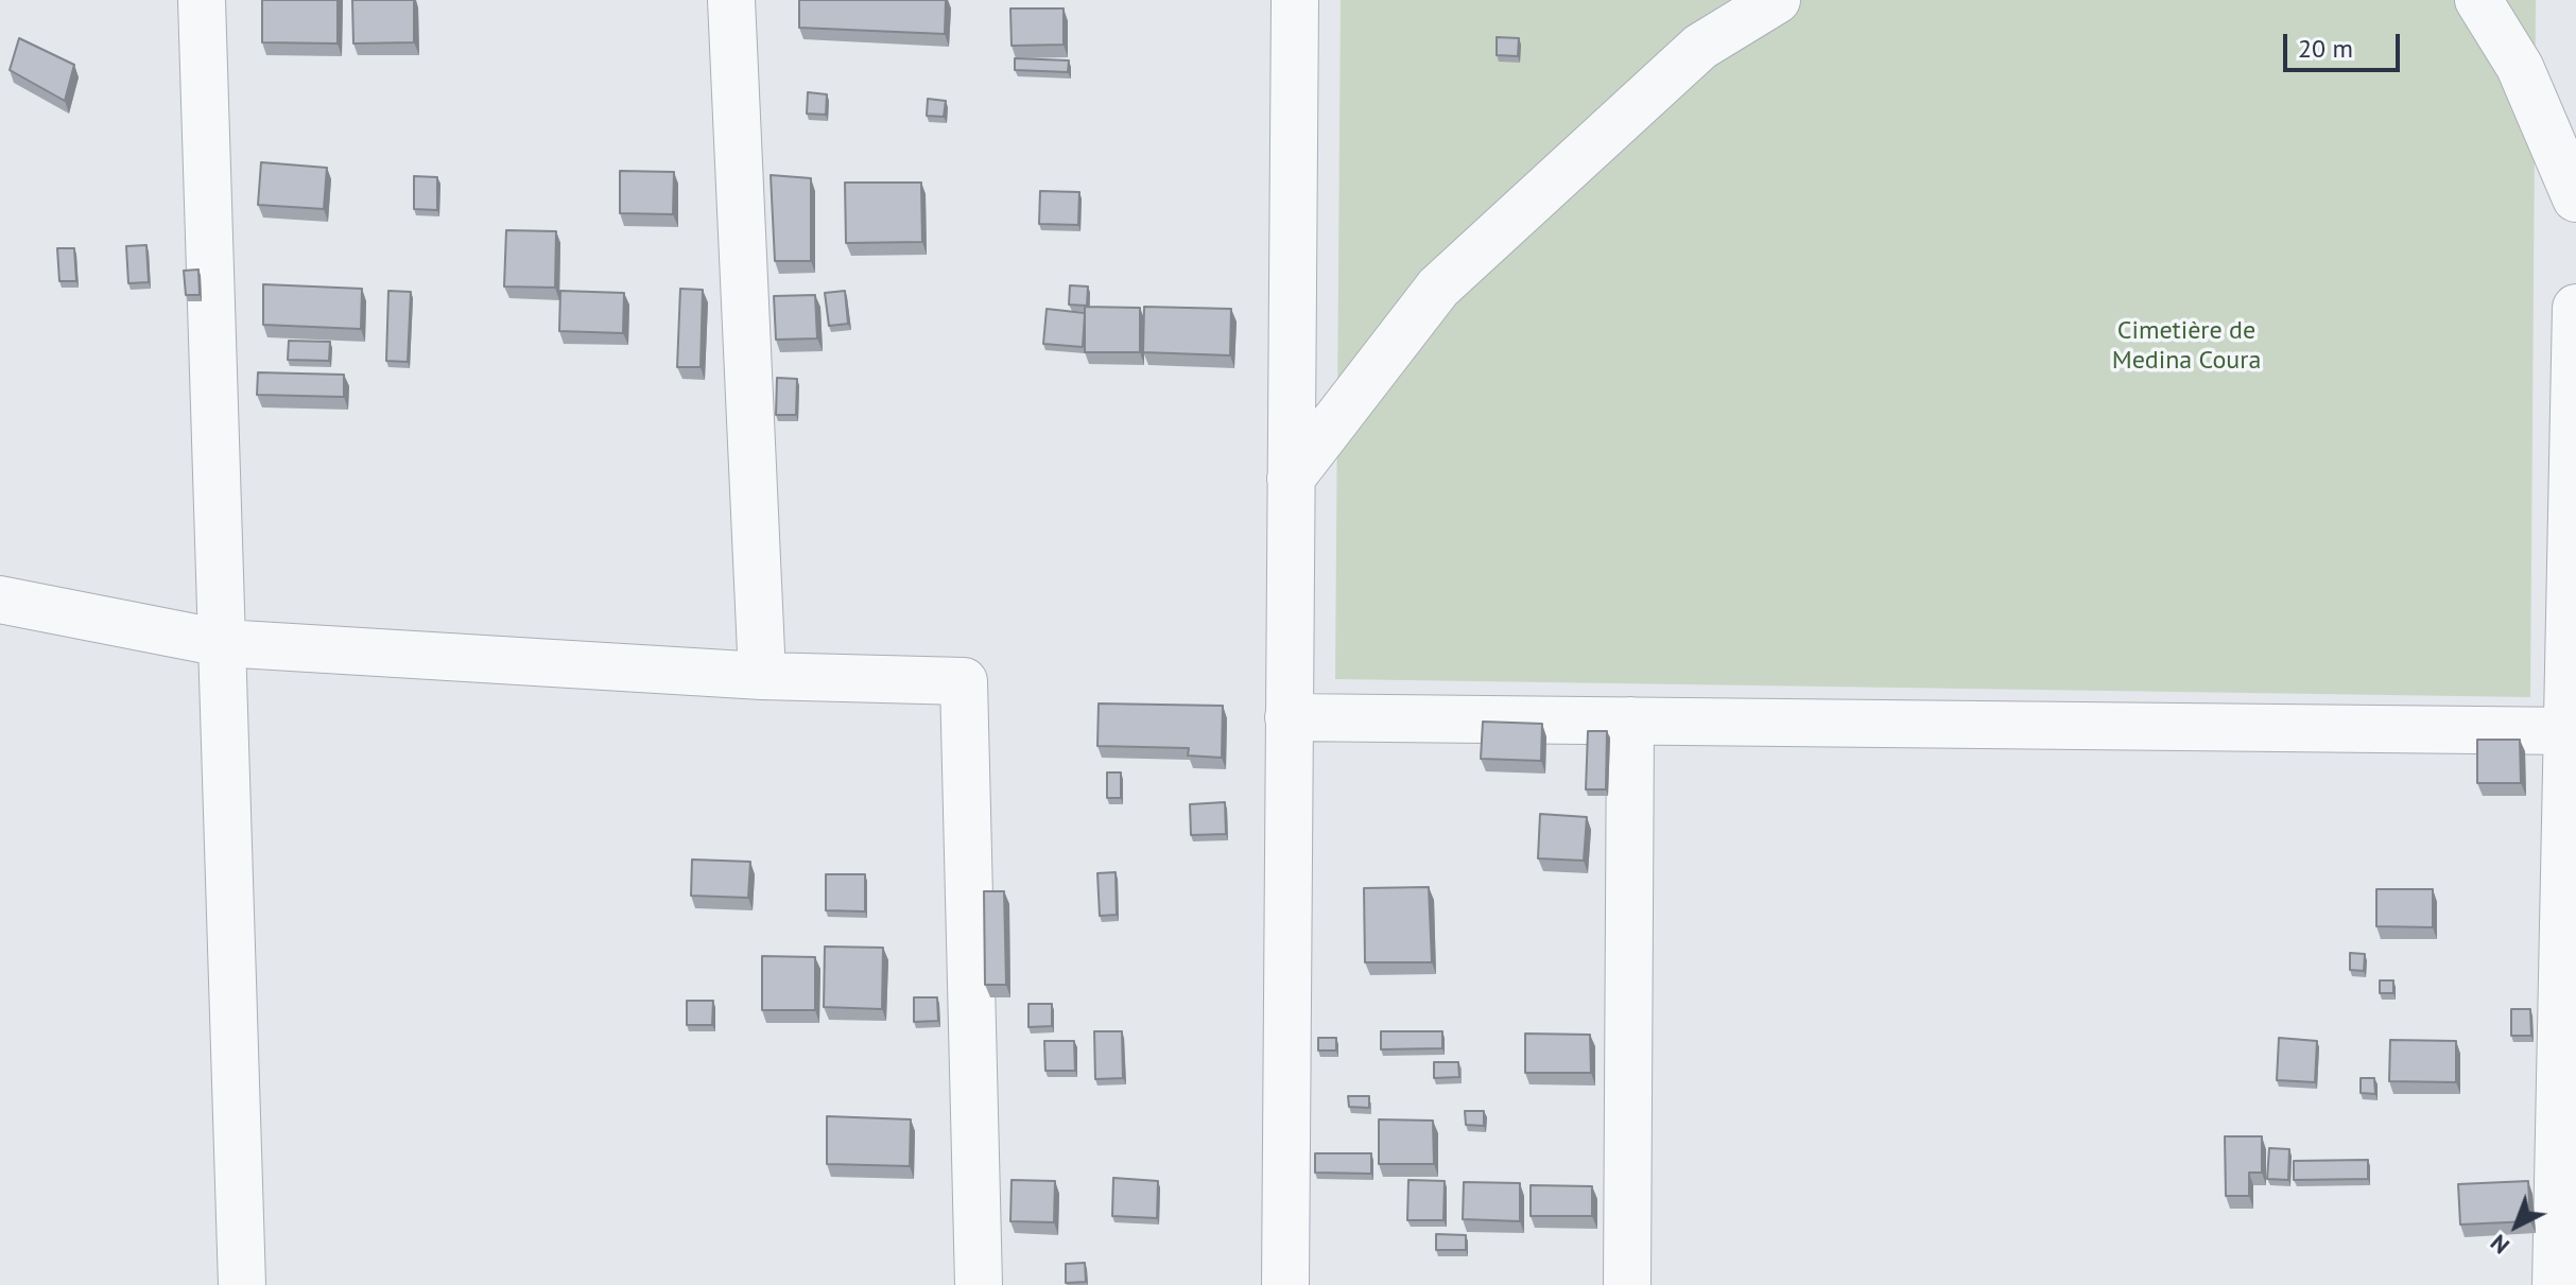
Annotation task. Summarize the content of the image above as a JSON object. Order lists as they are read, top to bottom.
{
  "parks": ["Cimetière de Medina Coura"],
  "scale_bar": "20 m",
  "north": "bottom left"
}
